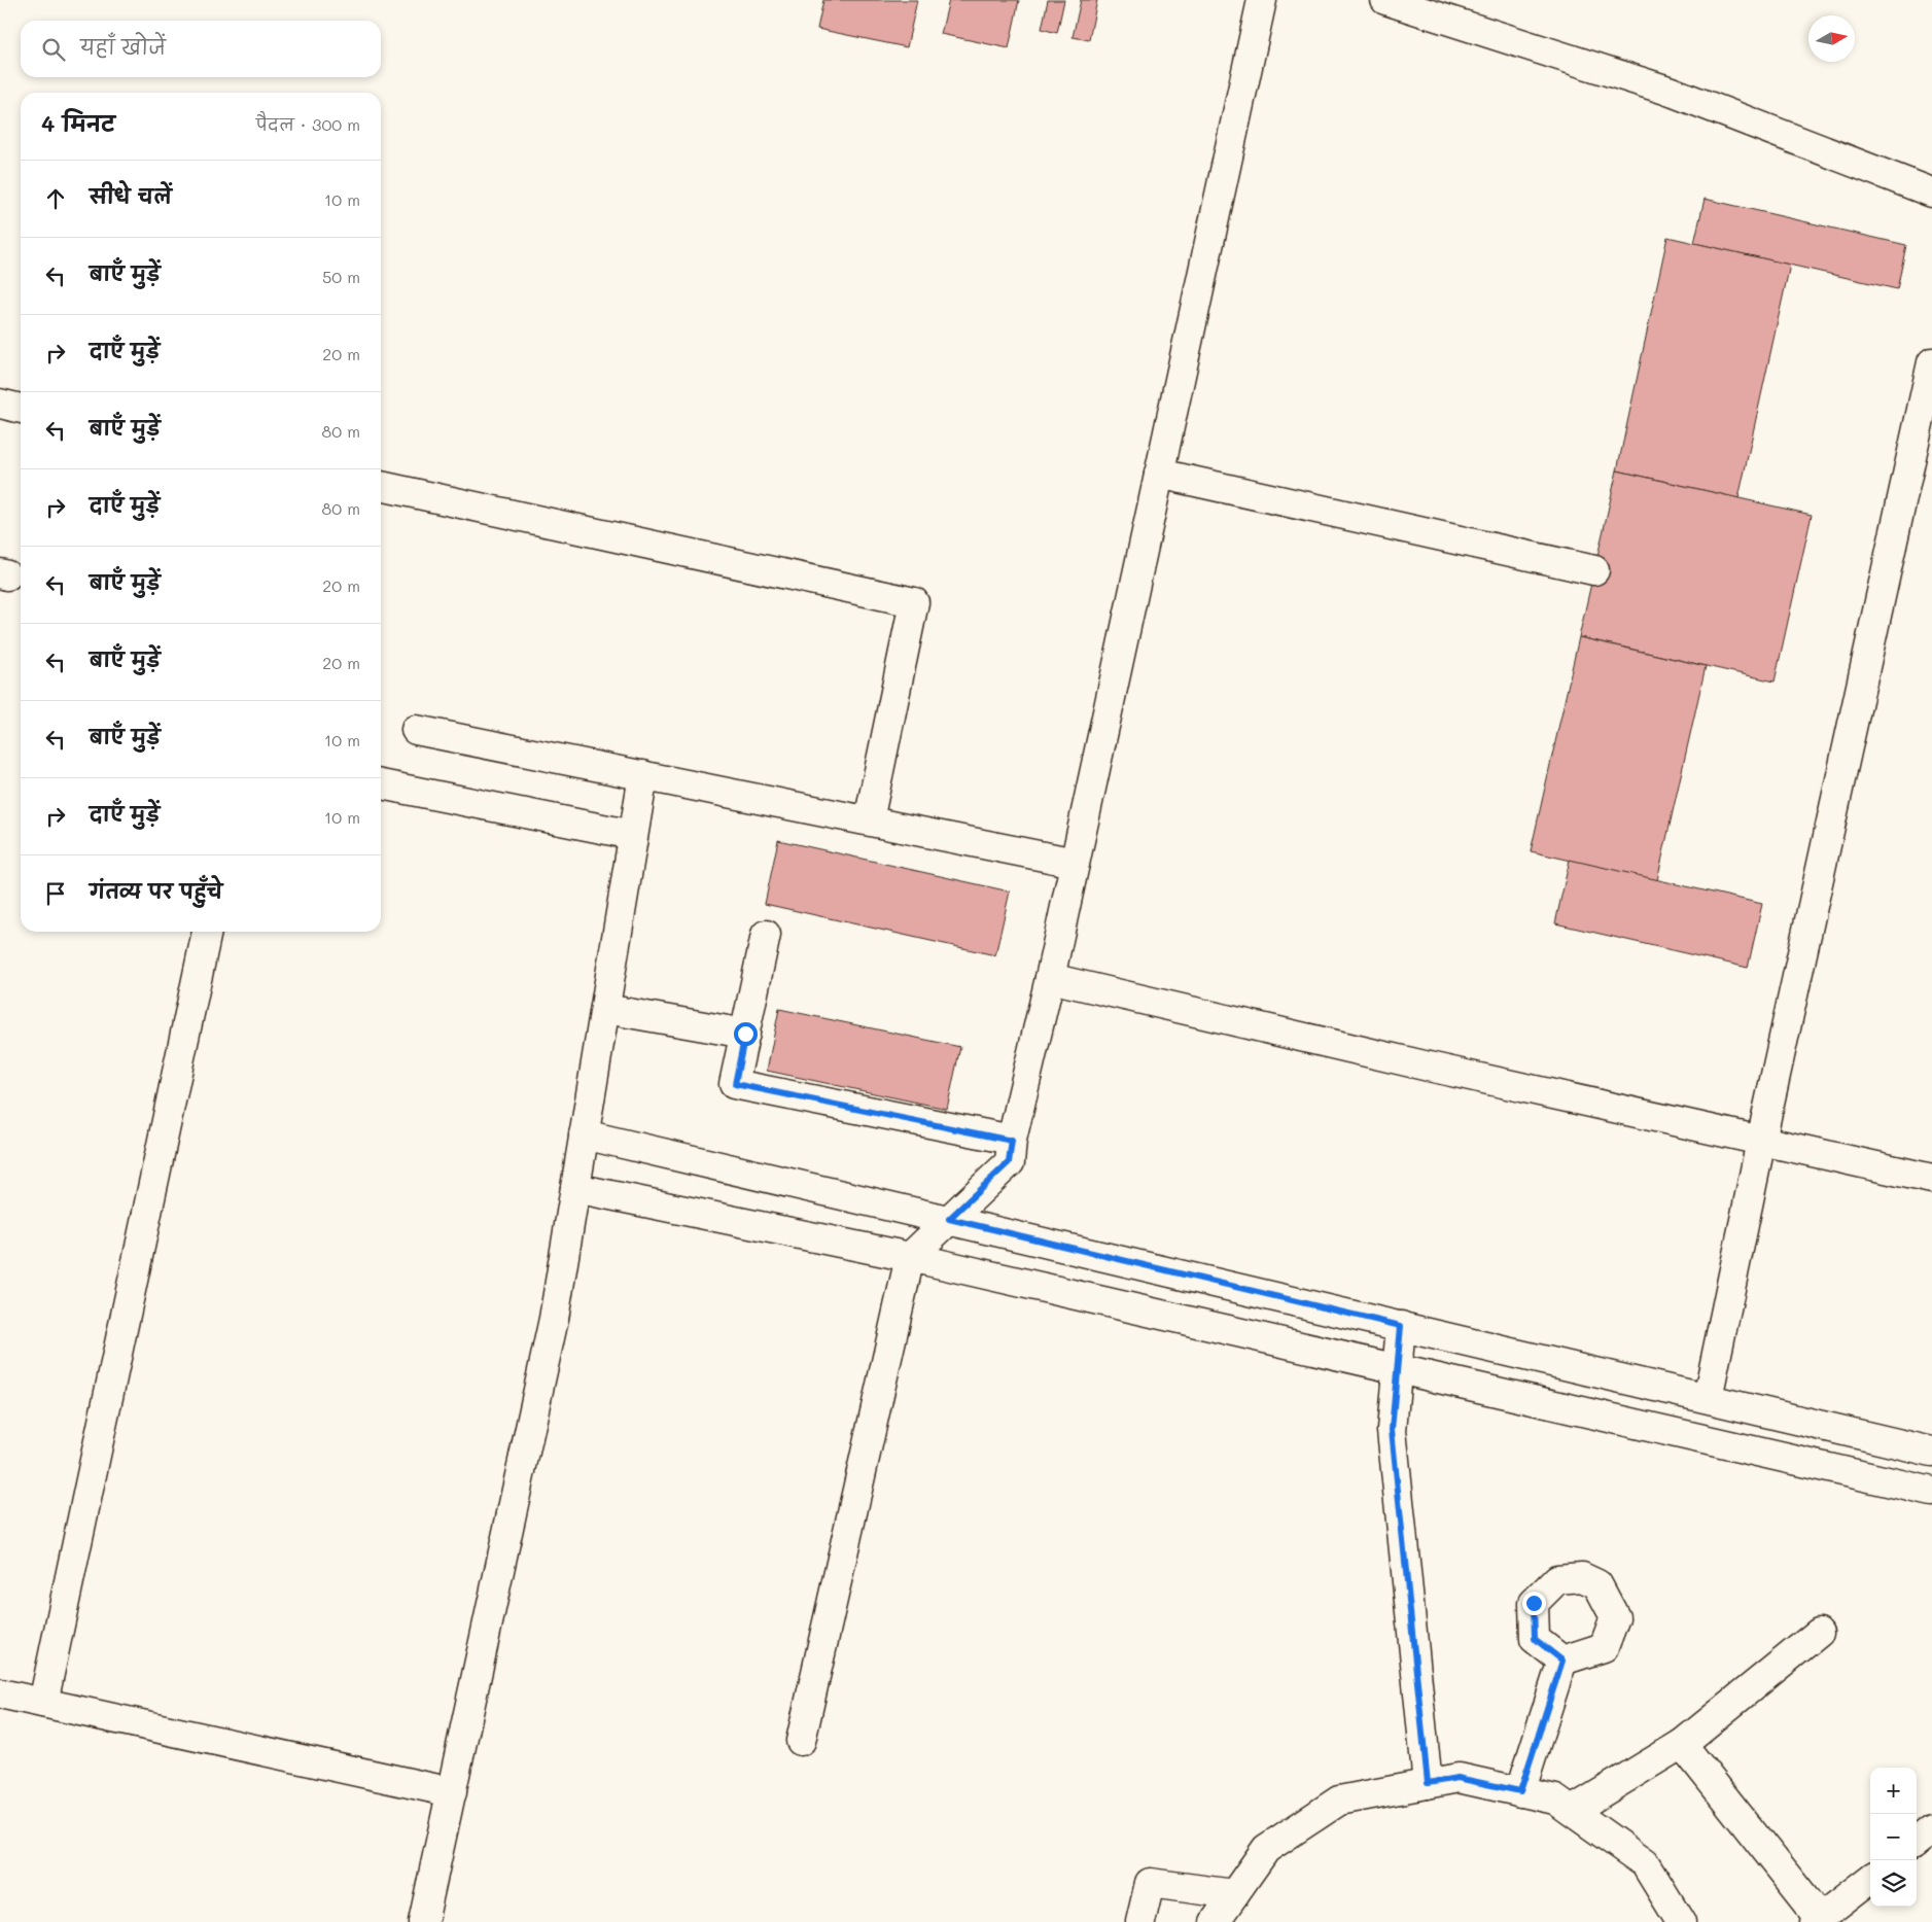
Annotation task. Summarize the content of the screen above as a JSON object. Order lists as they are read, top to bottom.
{
  "north": "right",
  "page": {
    "search": "यहाँ खोजें",
    "heading": ["4 मिनट", "पैदल · 300 m"],
    "list": [
      ["सीधे चलें", "10 m"],
      ["बाएँ मुड़ें", "50 m"],
      ["दाएँ मुड़ें", "20 m"],
      ["बाएँ मुड़ें", "80 m"],
      ["दाएँ मुड़ें", "80 m"],
      ["बाएँ मुड़ें", "20 m"],
      ["बाएँ मुड़ें", "20 m"],
      ["बाएँ मुड़ें", "10 m"],
      ["दाएँ मुड़ें", "10 m"],
      "गंतव्य पर पहुँचे"
    ],
    "map_buttons": ["+", "−"]
  }
}
